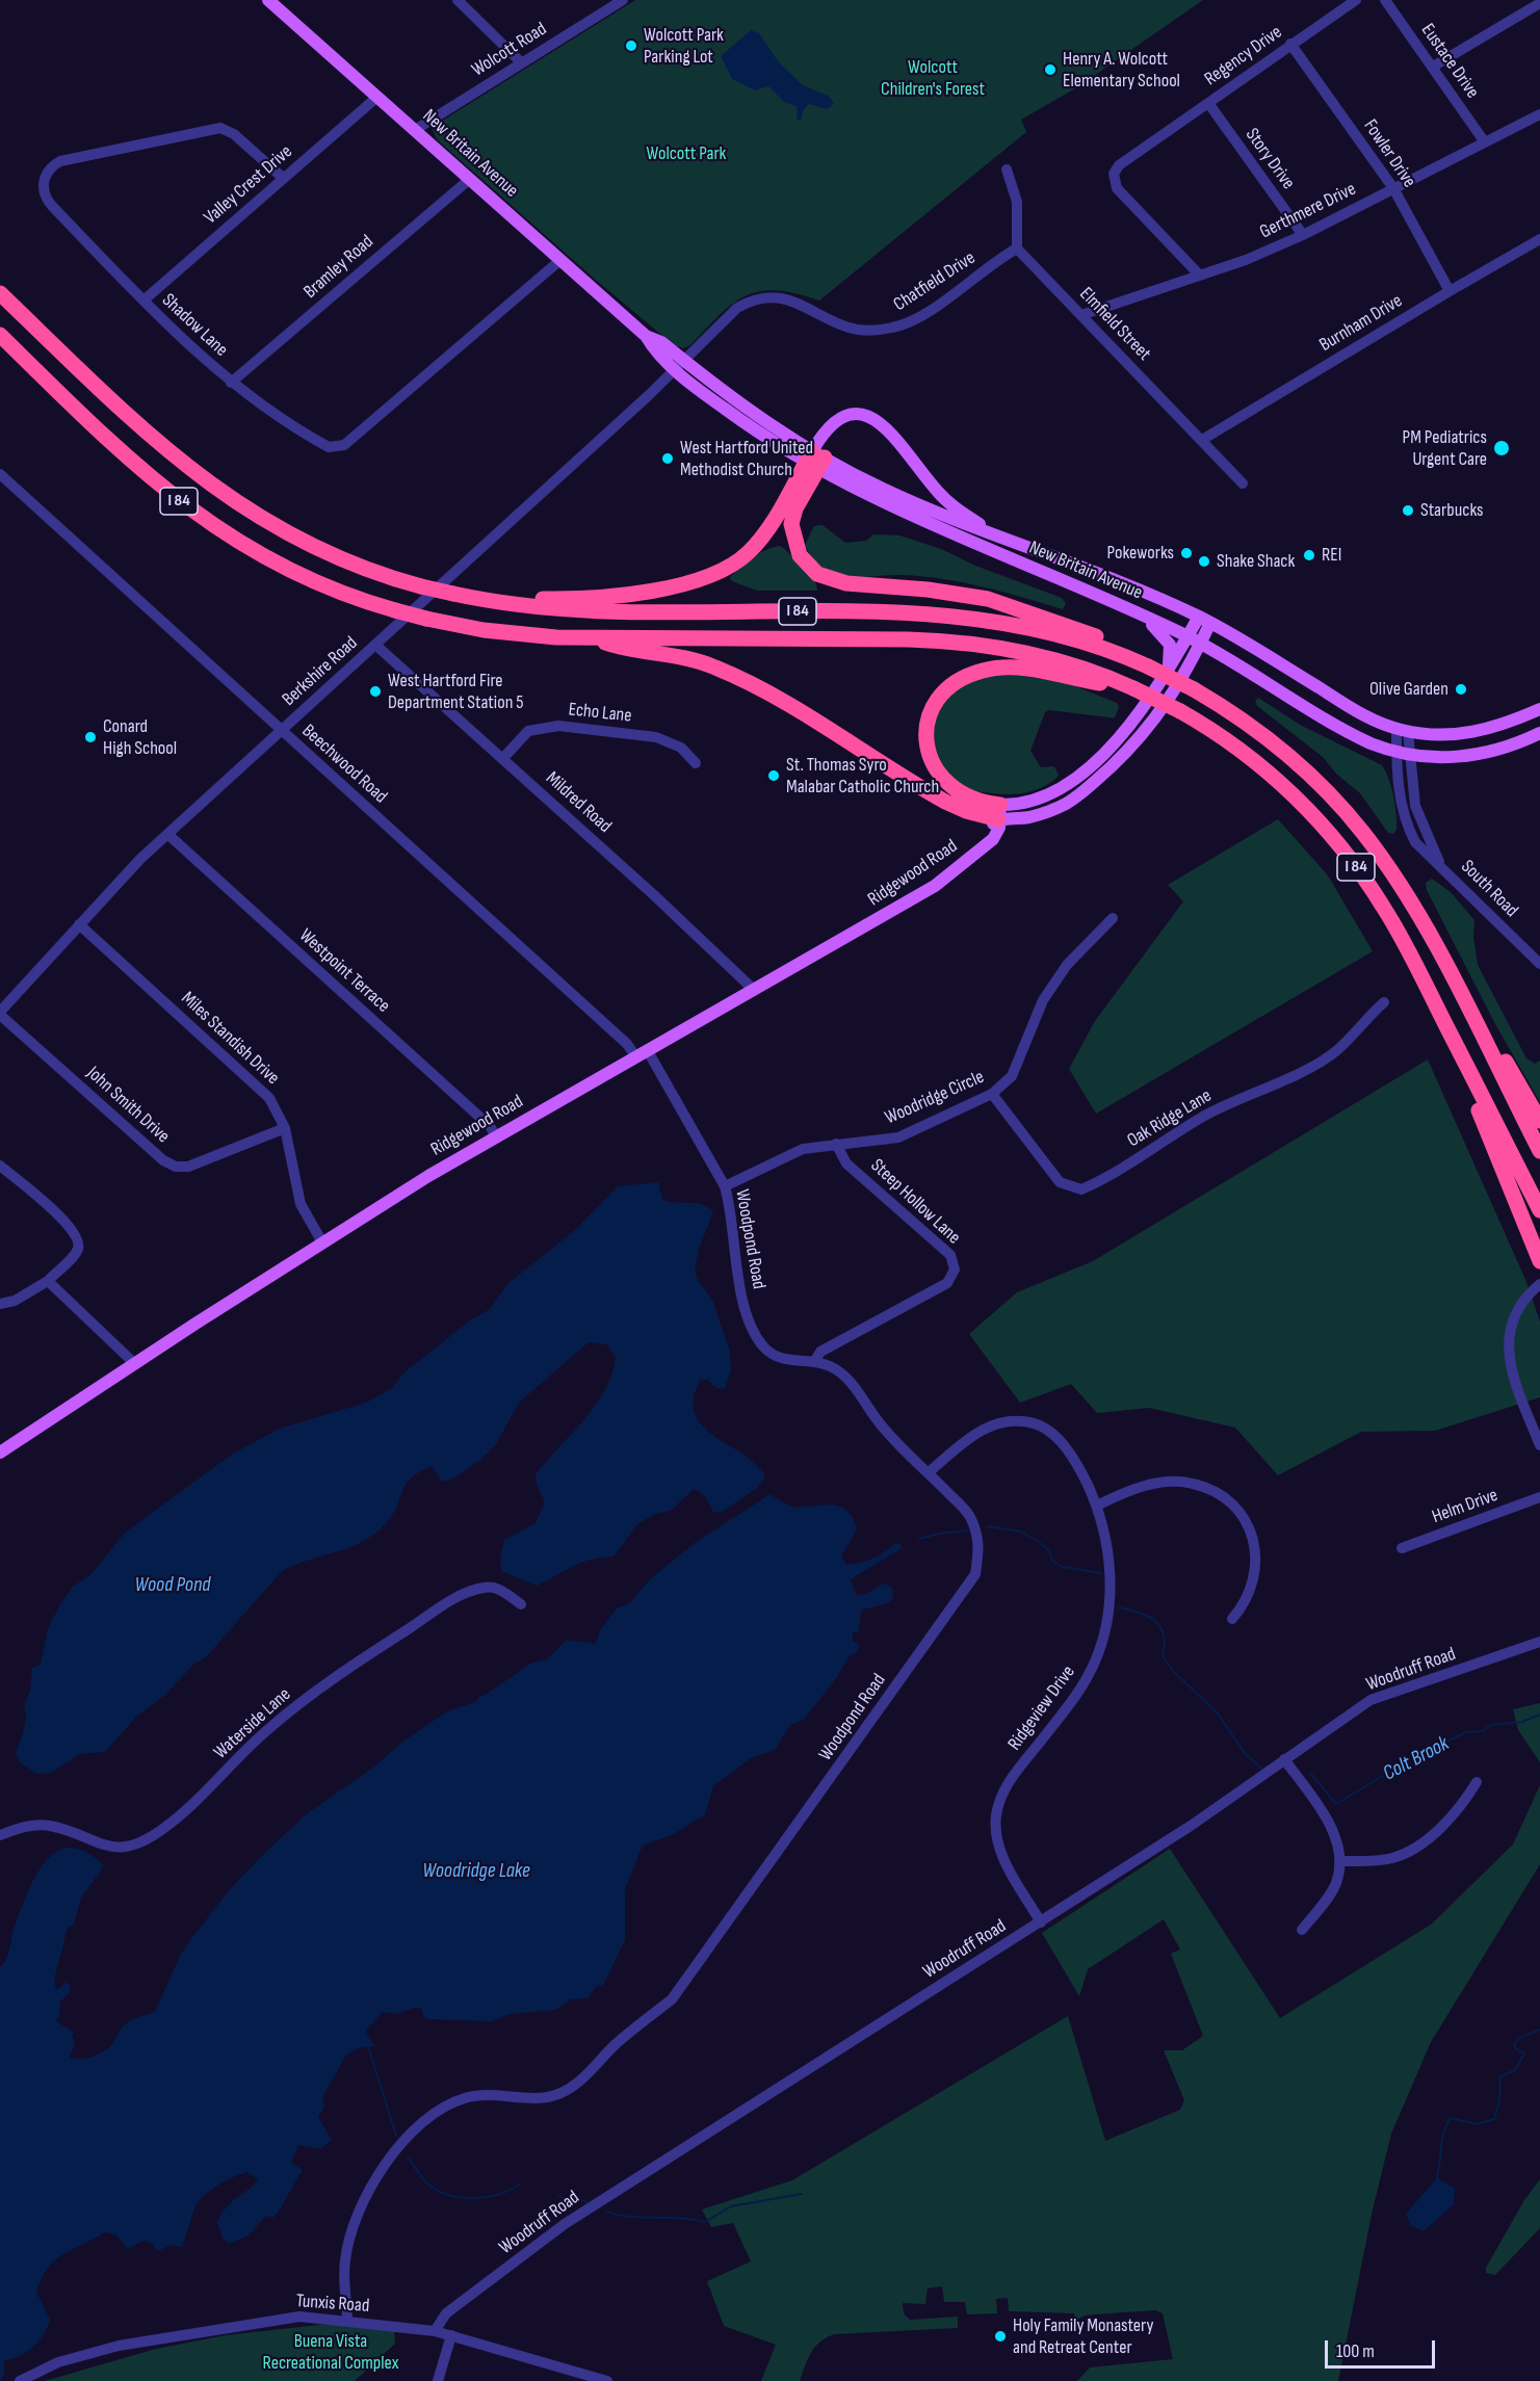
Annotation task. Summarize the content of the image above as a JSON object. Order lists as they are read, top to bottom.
{
  "streets": {
    "highway": ["I 84"],
    "main road": ["New Britain Avenue", "Ridgewood Road"],
    "street": [
      "Wolcott Road",
      "Regency Drive",
      "Eustace Drive",
      "Fowler Drive",
      "Story Drive",
      "Valley Crest Drive",
      "Gerthmere Drive",
      "Bramley Road",
      "Chatfield Drive",
      "Burnham Drive",
      "Elmfield Street",
      "Shadow Lane",
      "Berkshire Road",
      "Echo Lane",
      "Beechwood Road",
      "Mildred Road",
      "South Road",
      "Westpoint Terrace",
      "Miles Standish Drive",
      "Woodridge Circle",
      "John Smith Drive",
      "Oak Ridge Lane",
      "Steep Hollow Lane",
      "Woodpond Road",
      "Helm Drive",
      "Woodruff Road",
      "Ridgeview Drive",
      "Waterside Lane",
      "Tunxis Road"
    ]
  },
  "crossings": [
    ["Wolcott Road", "New Britain Avenue"],
    ["Regency Drive", "Fowler Drive"],
    ["Regency Drive", "Story Drive"],
    ["Regency Drive", "Gerthmere Drive"],
    ["Eustace Drive", "Gerthmere Drive"],
    ["New Britain Avenue", "Valley Crest Drive"],
    ["New Britain Avenue", "Bramley Road"],
    ["New Britain Avenue", "Chatfield Drive"],
    ["New Britain Avenue", "Shadow Lane"],
    ["New Britain Avenue", "Berkshire Road"],
    ["New Britain Avenue", "South Road"],
    ["Fowler Drive", "Gerthmere Drive"],
    ["Fowler Drive", "Burnham Drive"],
    ["Story Drive", "Gerthmere Drive"],
    ["Valley Crest Drive", "Shadow Lane"],
    ["Gerthmere Drive", "Elmfield Street"],
    ["Bramley Road", "Shadow Lane"],
    ["Chatfield Drive", "Elmfield Street"],
    ["Chatfield Drive", "Berkshire Road"],
    ["Burnham Drive", "Elmfield Street"],
    ["Berkshire Road", "Beechwood Road"],
    ["Berkshire Road", "Mildred Road"],
    ["Berkshire Road", "Westpoint Terrace"],
    ["Berkshire Road", "Miles Standish Drive"],
    ["Berkshire Road", "John Smith Drive"],
    ["Echo Lane", "Mildred Road"],
    ["Beechwood Road", "Ridgewood Road"],
    ["Beechwood Road", "Woodpond Road"],
    ["Mildred Road", "Ridgewood Road"],
    ["Ridgewood Road", "Westpoint Terrace"],
    ["Ridgewood Road", "Miles Standish Drive"],
    ["Ridgewood Road", "Woodpond Road"],
    ["Miles Standish Drive", "John Smith Drive"],
    ["Woodridge Circle", "Oak Ridge Lane"],
    ["Woodridge Circle", "Steep Hollow Lane"],
    ["Woodridge Circle", "Woodpond Road"],
    ["Steep Hollow Lane", "Woodpond Road"],
    ["Woodpond Road", "Ridgeview Drive"],
    ["Woodpond Road", "Tunxis Road"],
    ["Woodruff Road", "Ridgeview Drive"],
    ["Woodruff Road", "Tunxis Road"]
  ],
  "water": ["Wood Pond", "Colt Brook", "Woodridge Lake"],
  "parks": ["Wolcott Children's Forest", "Wolcott Park", "Buena Vista Recreational Complex"],
  "places": [
    "Wolcott Park Parking Lot",
    "Henry A. Wolcott Elementary School",
    "PM Pediatrics Urgent Care",
    "West Hartford United Methodist Church",
    "Starbucks",
    "Pokeworks",
    "REI",
    "Shake Shack",
    "Olive Garden",
    "West Hartford Fire Department Station 5",
    "Conard High School",
    "St. Thomas Syro Malabar Catholic Church",
    "Holy Family Monastery and Retreat Center"
  ],
  "scale_bar": "100 m"
}
